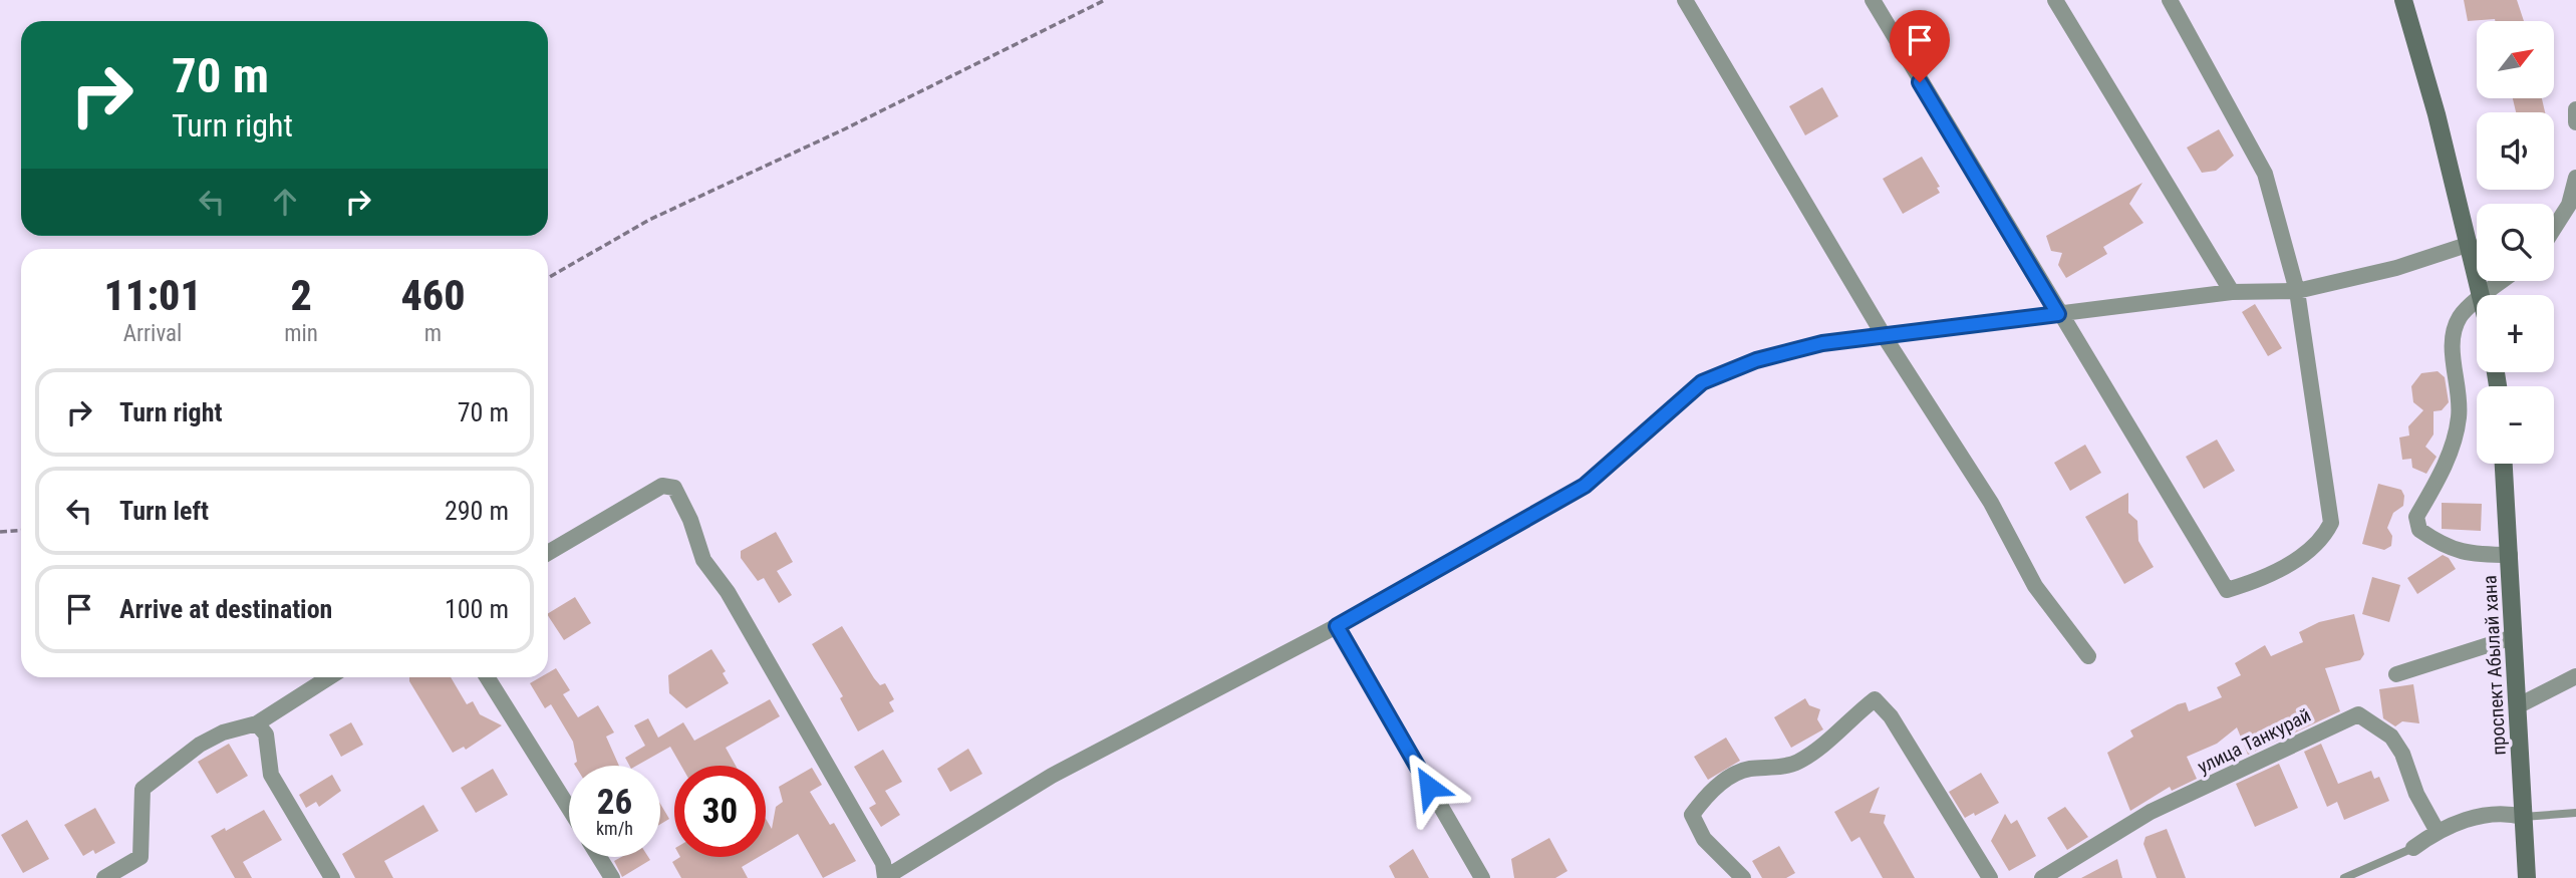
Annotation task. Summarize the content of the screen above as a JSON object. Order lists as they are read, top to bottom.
{
  "streets": {
    "main road": ["проспект Абылай хана"],
    "street": ["улица Танкурай"]
  },
  "north": "top right",
  "page": {
    "map_buttons": ["+", "−"],
    "turn": ["70 m", "Turn right"],
    "eta": [
      "11:01",
      "Arrival",
      "2",
      "min",
      "460",
      "m"
    ],
    "list": [
      {
        "name": "Turn right",
        "value": "70 m"
      },
      {
        "name": "Turn left",
        "value": "290 m"
      },
      {
        "name": "Arrive at destination",
        "value": "100 m"
      }
    ],
    "speed": "26 km/h",
    "limit": "30"
  }
}
